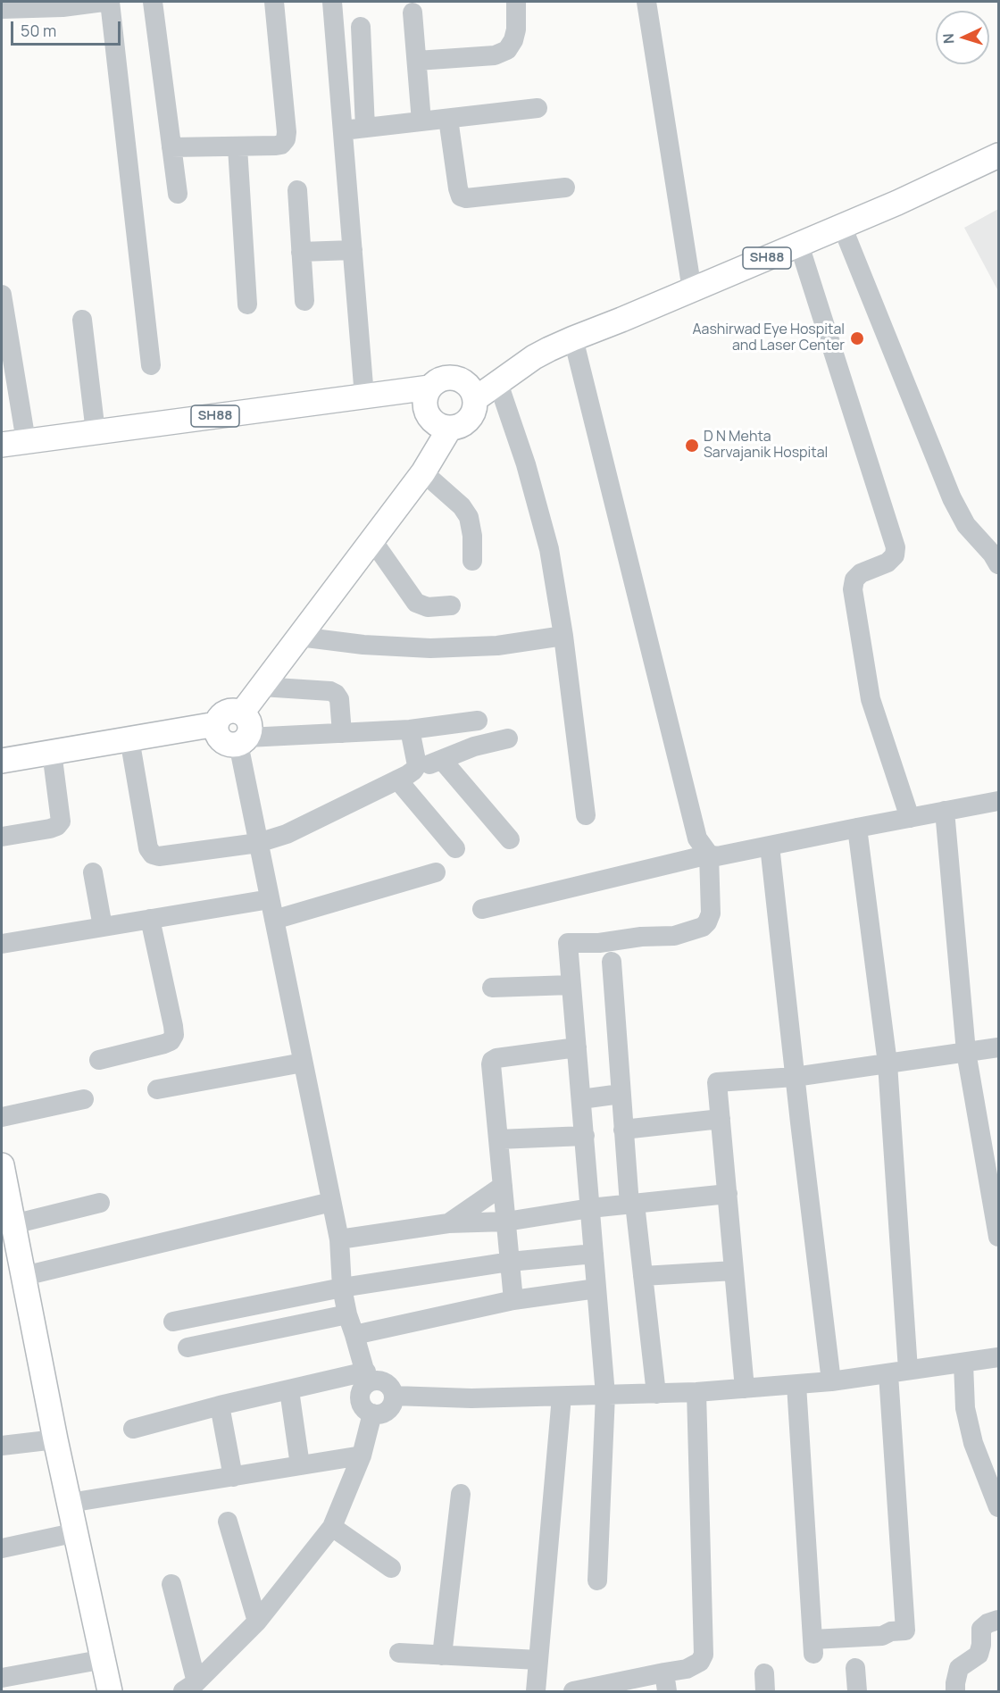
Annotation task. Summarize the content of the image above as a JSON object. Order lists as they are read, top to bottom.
{
  "streets": {
    "main road": ["SH88"]
  },
  "places": ["Aashirwad Eye Hospital and Laser Center", "D N Mehta Sarvajanik Hospital"],
  "scale_bar": "50 m",
  "north": "left"
}
